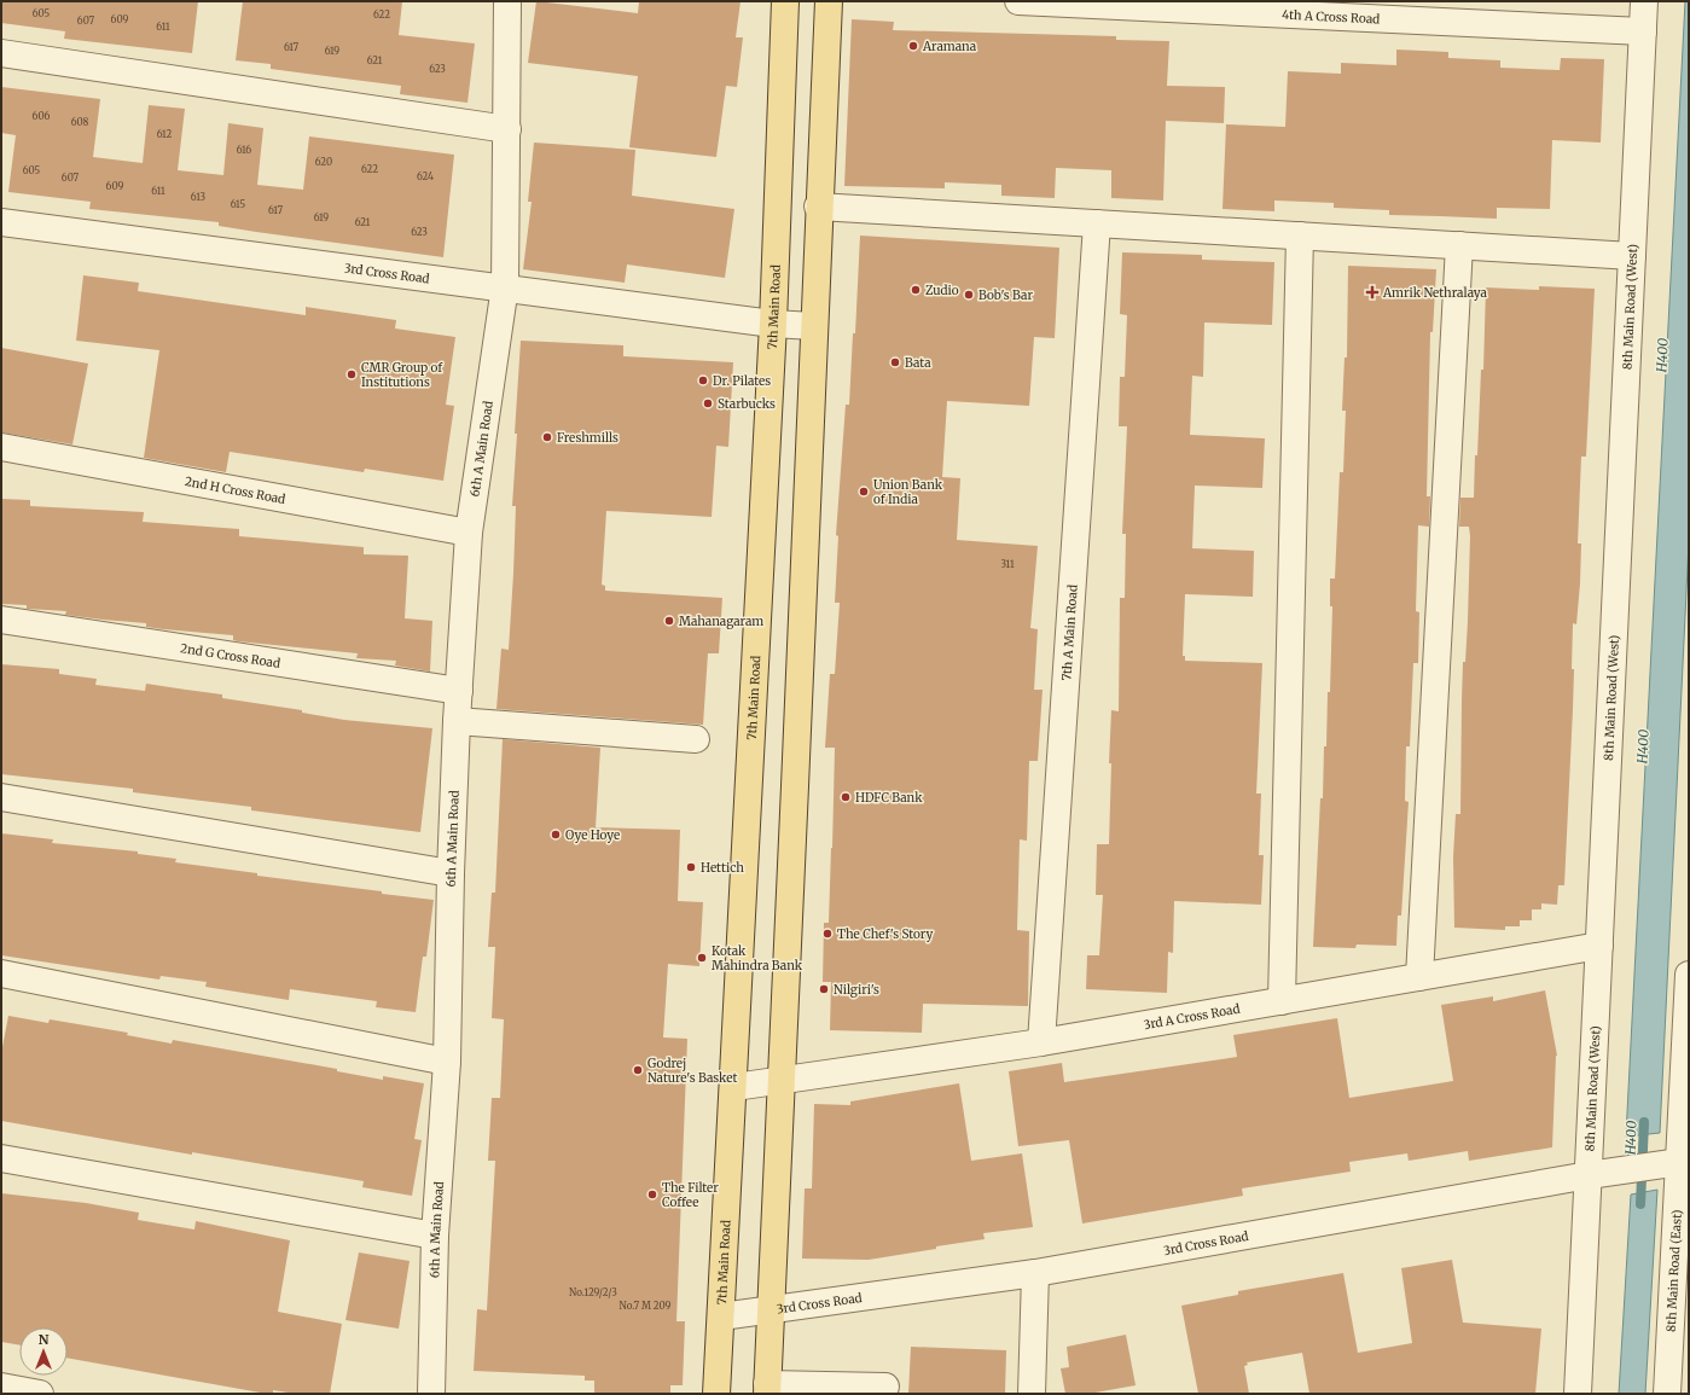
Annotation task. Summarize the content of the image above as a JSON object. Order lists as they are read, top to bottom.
{
  "streets": {
    "main road": ["7th Main Road"],
    "street": [
      "4th A Cross Road",
      "3rd Cross Road",
      "8th Main Road (West)",
      "6th A Main Road",
      "2nd H Cross Road",
      "7th A Main Road",
      "2nd G Cross Road",
      "3rd A Cross Road",
      "8th Main Road (East)"
    ]
  },
  "crossings": [
    ["4th A Cross Road", "8th Main Road (West)"],
    ["3rd Cross Road", "7th Main Road"],
    ["3rd Cross Road", "8th Main Road (West)"],
    ["3rd Cross Road", "6th A Main Road"],
    ["3rd Cross Road", "8th Main Road (East)"],
    ["7th Main Road", "3rd A Cross Road"],
    ["8th Main Road (West)", "3rd A Cross Road"],
    ["6th A Main Road", "2nd H Cross Road"],
    ["6th A Main Road", "2nd G Cross Road"],
    ["7th A Main Road", "3rd A Cross Road"]
  ],
  "water": ["H400"],
  "places": {
    "other": [
      "Aramana",
      "Zudio",
      "Bob's Bar",
      "Bata",
      "CMR Group of Institutions",
      "Dr. Pilates",
      "Starbucks",
      "Freshmills",
      "Union Bank of India",
      "Mahanagaram",
      "HDFC Bank",
      "Oye Hoye",
      "Hettich",
      "The Chef's Story",
      "Kotak Mahindra Bank",
      "Nilgiri's",
      "Godrej Nature's Basket",
      "The Filter Coffee"
    ],
    "health": ["Amrik Nethralaya"]
  },
  "house_numbers": [
    "605",
    "622",
    "609",
    "607",
    "611",
    "617",
    "619",
    "621",
    "623",
    "606",
    "608",
    "612",
    "616",
    "620",
    "622",
    "605",
    "624",
    "607",
    "609",
    "611",
    "613",
    "615",
    "617",
    "619",
    "621",
    "623",
    "311",
    "No.129/2/3",
    "No.7 M 209"
  ],
  "north": "top"
}
